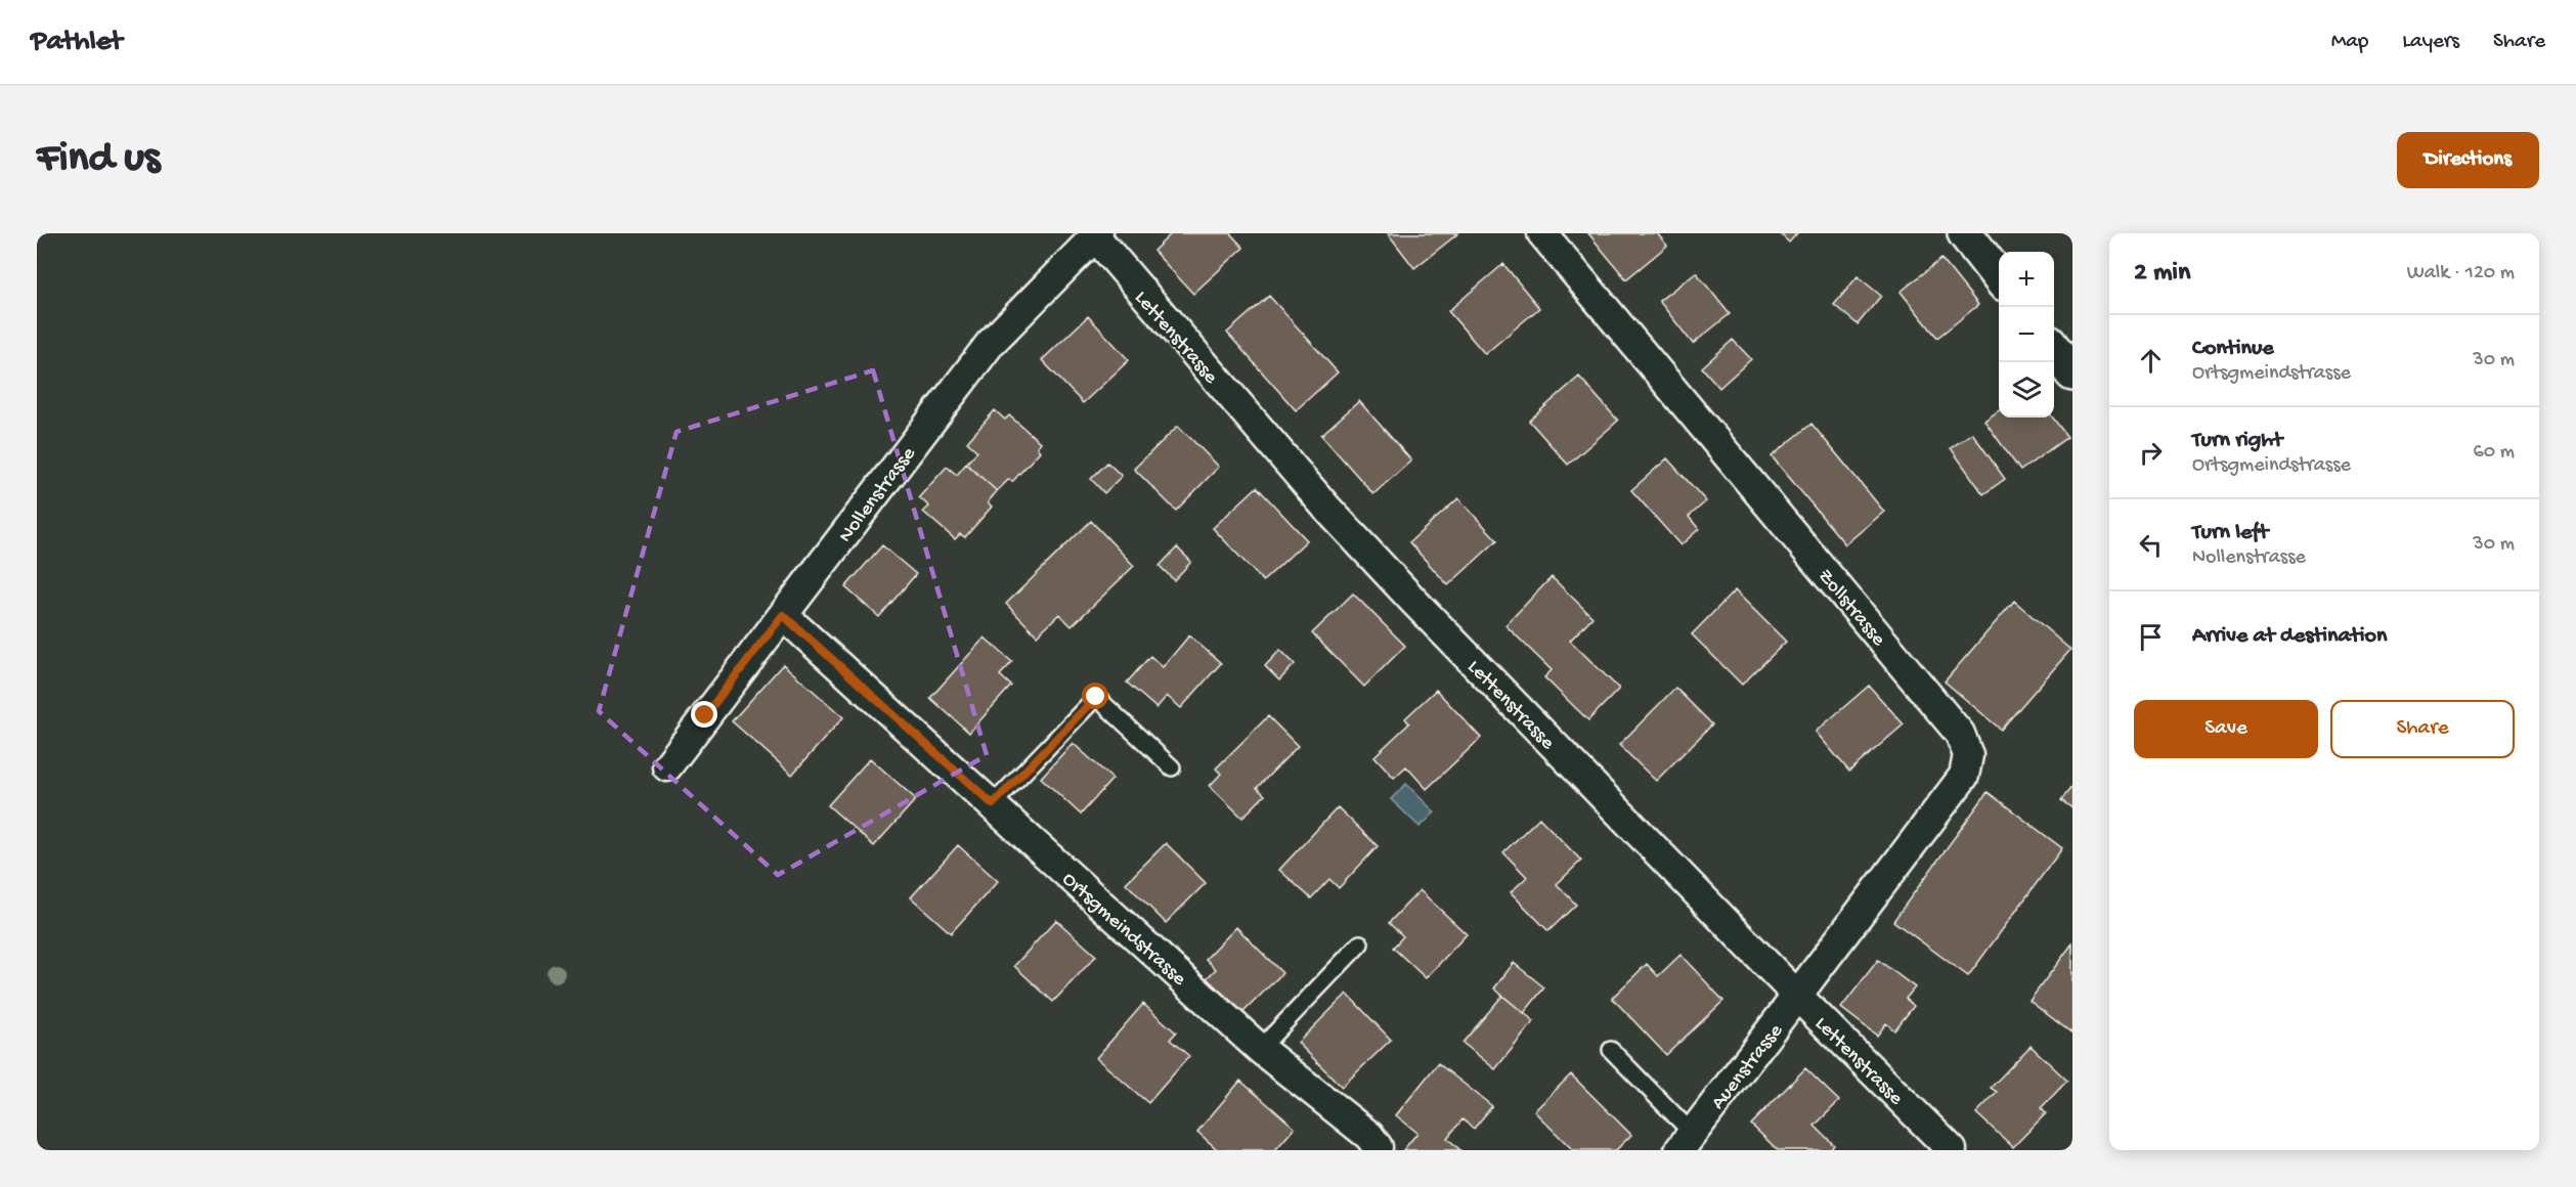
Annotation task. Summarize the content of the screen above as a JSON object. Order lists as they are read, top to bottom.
{
  "streets": {
    "street": [
      "Lettenstrasse",
      "Nollenstrasse",
      "Zollstrasse",
      "Ortsgmeindstrasse",
      "Auenstrasse"
    ]
  },
  "crossings": [
    ["Lettenstrasse", "Nollenstrasse"],
    ["Lettenstrasse", "Zollstrasse"],
    ["Lettenstrasse", "Auenstrasse"],
    ["Nollenstrasse", "Ortsgmeindstrasse"],
    ["Zollstrasse", "Auenstrasse"]
  ],
  "page": {
    "header": "Pathlet",
    "nav": ["Map", "Layers", "Share"],
    "buttons": [
      "Directions",
      ["Save", "Share"]
    ],
    "title": "Find us",
    "heading": ["2 min", "Walk · 120 m"],
    "map_buttons": ["+", "−"],
    "list": [
      ["Continue", "Ortsgmeindstrasse", "30 m"],
      ["Turn right", "Ortsgmeindstrasse", "60 m"],
      ["Turn left", "Nollenstrasse", "30 m"],
      "Arrive at destination"
    ]
  }
}
